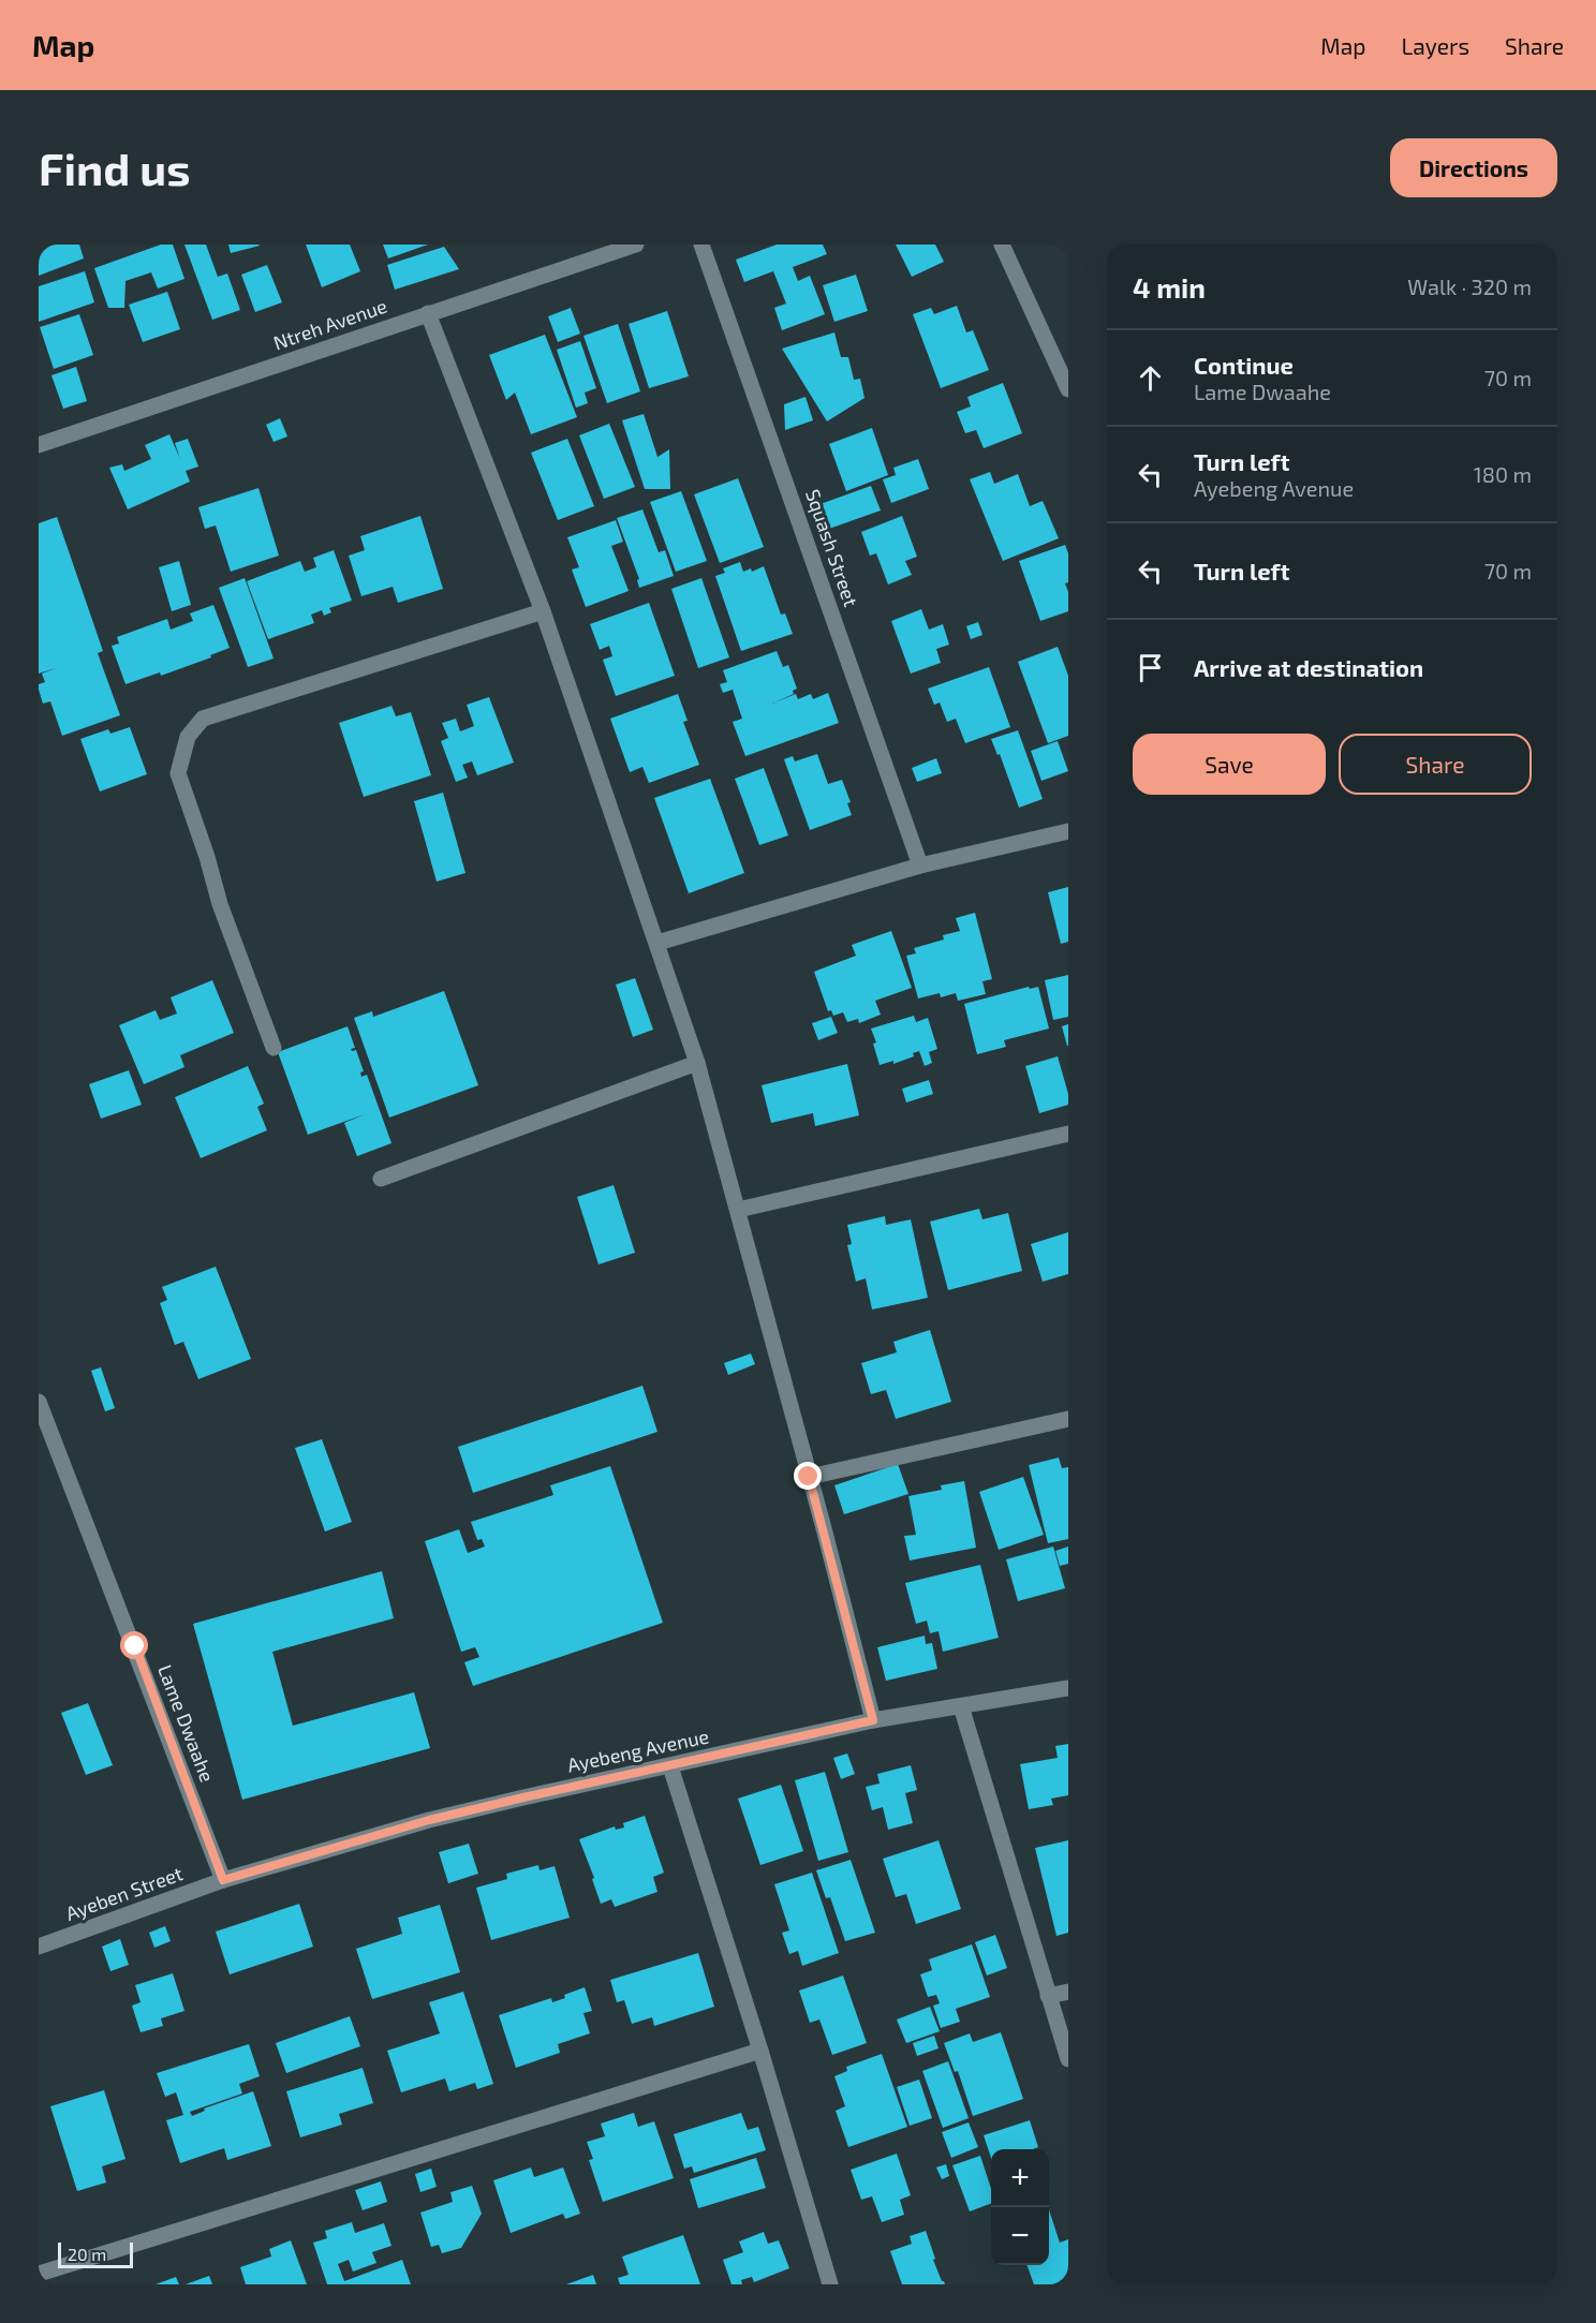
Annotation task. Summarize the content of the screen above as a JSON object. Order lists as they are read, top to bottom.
{
  "streets": {
    "street": [
      "Ntreh Avenue",
      "Squash Street",
      "Lame Dwaahe",
      "Ayebeng Avenue",
      "Ayeben Street"
    ]
  },
  "crossings": [
    ["Lame Dwaahe", "Ayebeng Avenue"],
    ["Lame Dwaahe", "Ayeben Street"],
    ["Ayebeng Avenue", "Ayeben Street"]
  ],
  "scale_bar": "20 m",
  "page": {
    "header": "Map",
    "nav": ["Map", "Layers", "Share"],
    "buttons": [
      "Directions",
      ["Save", "Share"]
    ],
    "title": "Find us",
    "heading": ["4 min", "Walk · 320 m"],
    "list": [
      ["Continue", "Lame Dwaahe", "70 m"],
      ["Turn left", "Ayebeng Avenue", "180 m"],
      ["Turn left", "70 m"],
      "Arrive at destination"
    ],
    "map_buttons": ["+", "−"],
    "scale": "20 m"
  }
}
